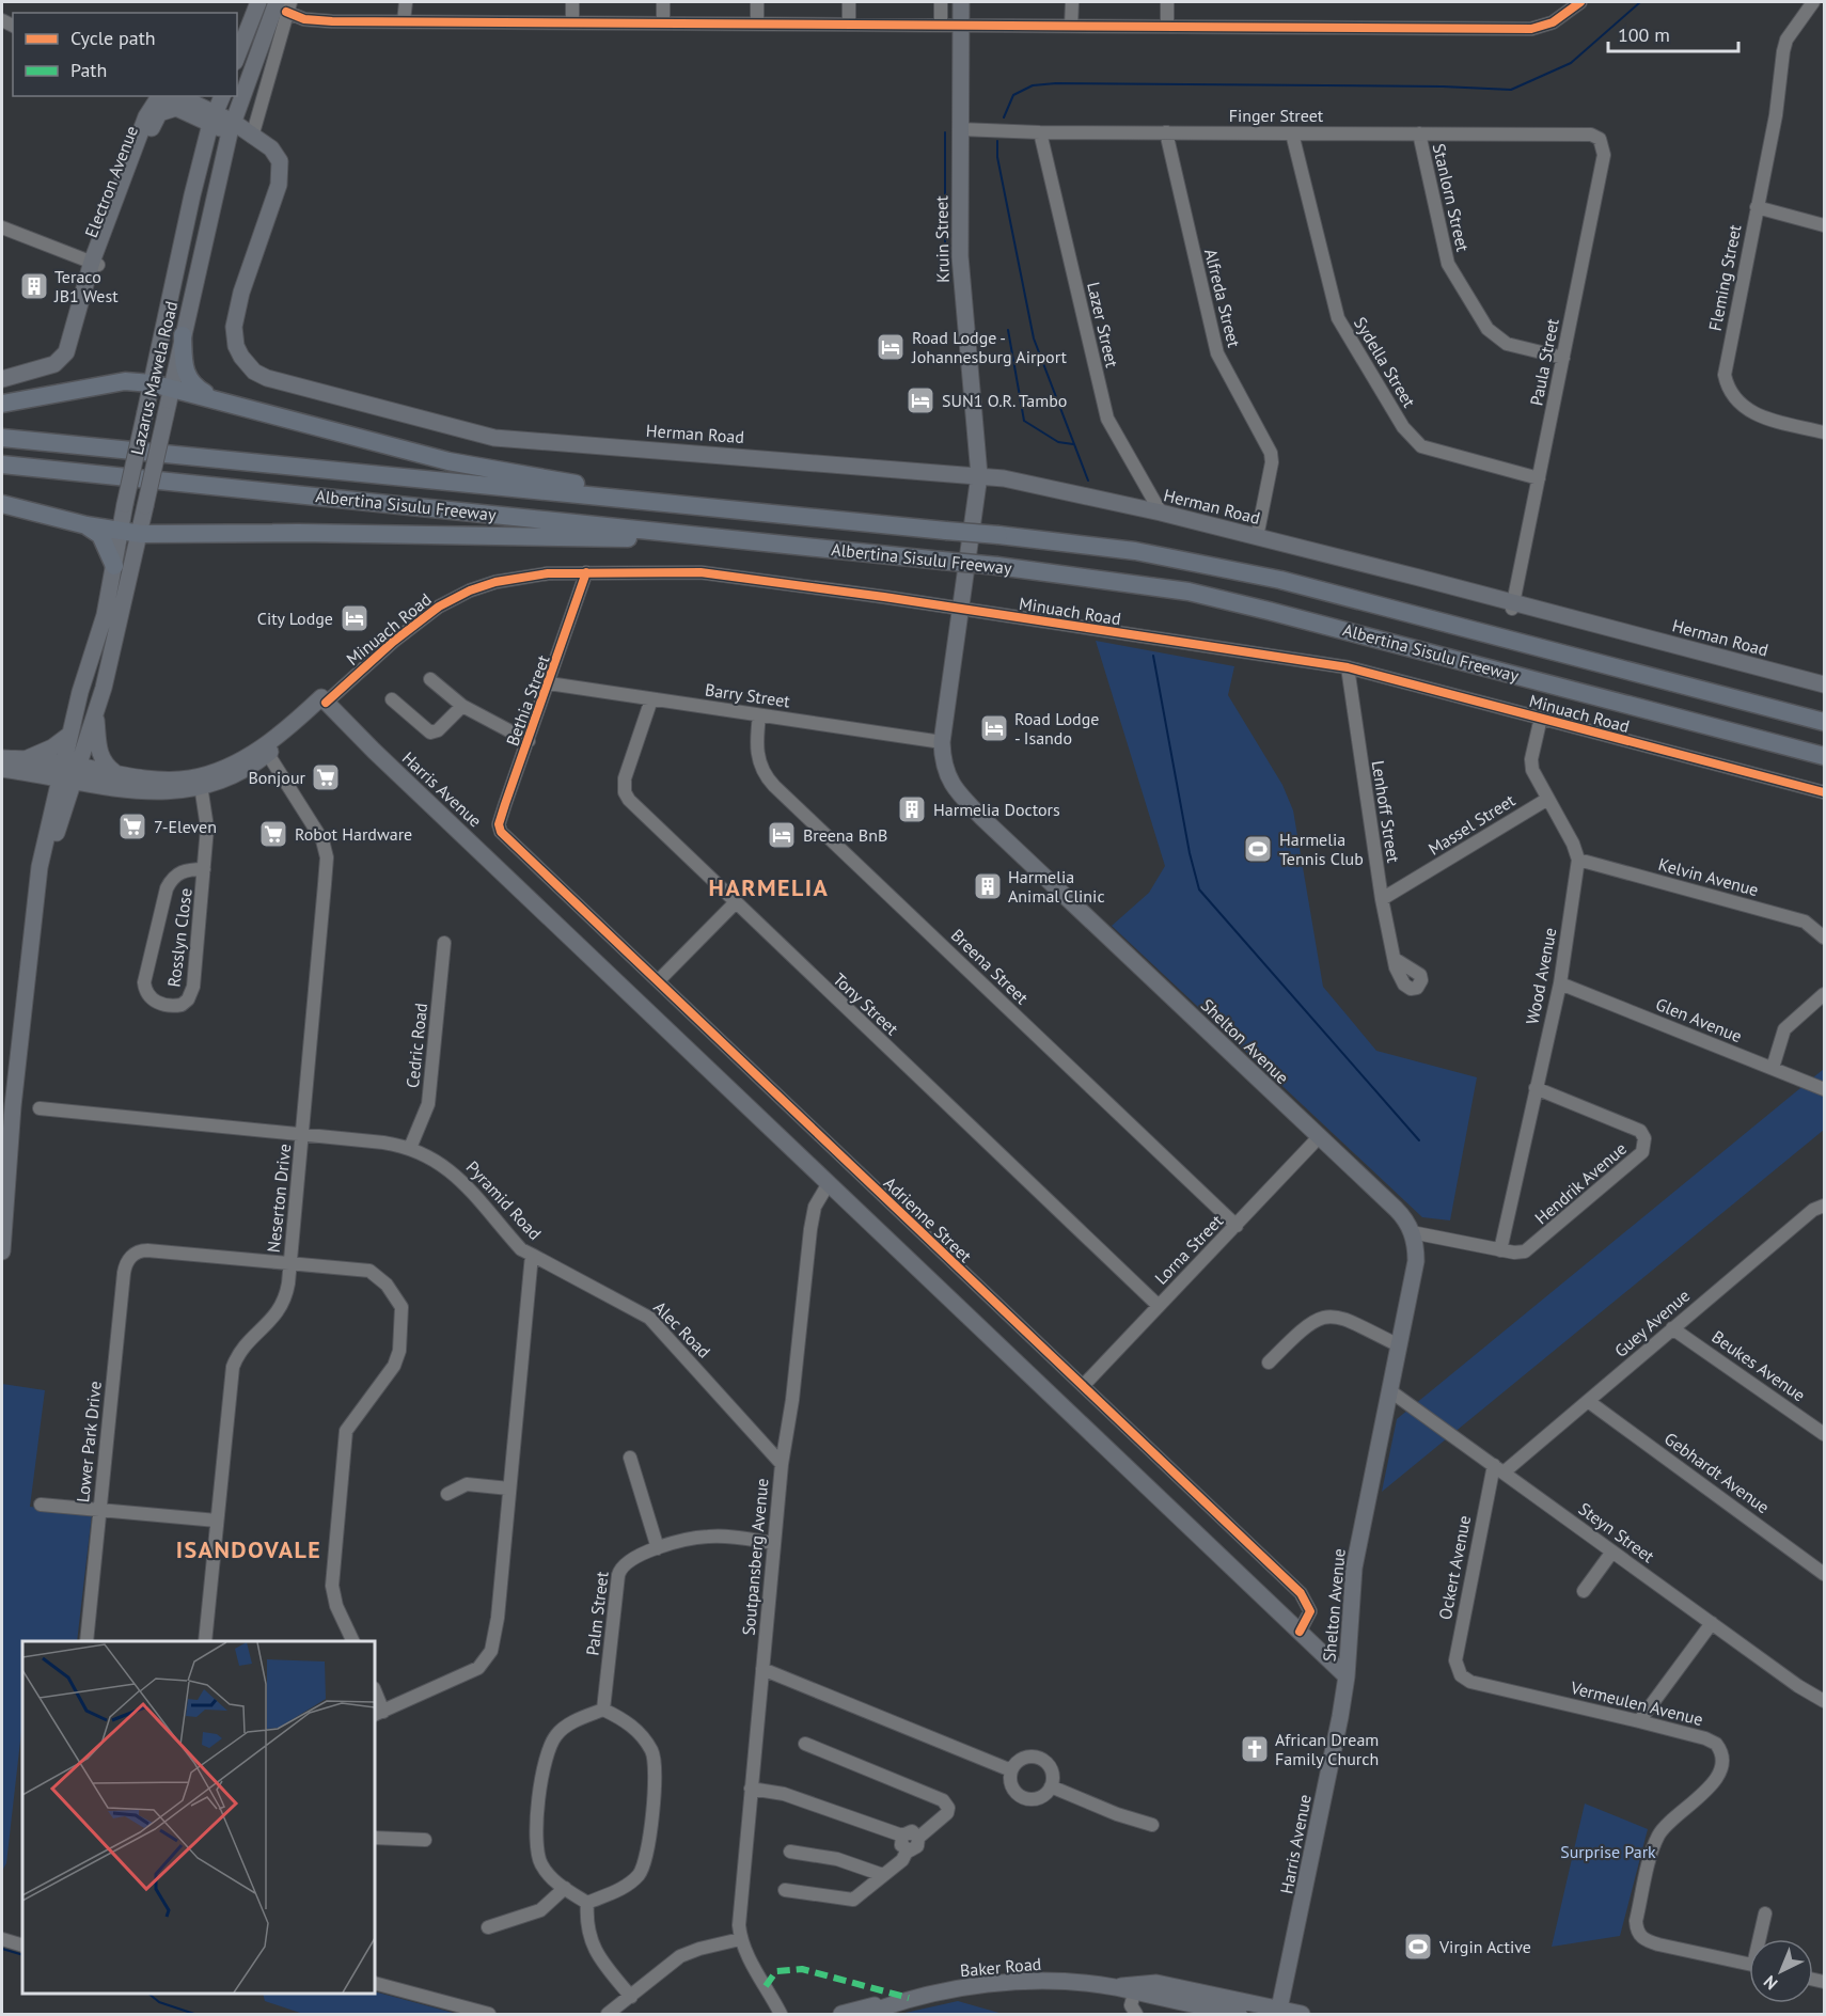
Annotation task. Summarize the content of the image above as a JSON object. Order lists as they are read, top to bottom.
{
  "streets": {
    "highway": ["Albertina Sisulu Freeway"],
    "main road": [
      "Electron Avenue",
      "Kruin Street",
      "Lazarus Mawela Road",
      "Herman Road",
      "Harris Avenue",
      "Shelton Avenue",
      "Baker Road"
    ],
    "street": [
      "Finger Street",
      "Stanlorn Street",
      "Fleming Street",
      "Alfreda Street",
      "Lazer Street",
      "Sydella Street",
      "Paula Street",
      "Minuach Road",
      "Barry Street",
      "Bethia Street",
      "Lenhoff Street",
      "Massel Street",
      "Kelvin Avenue",
      "Rosslyn Close",
      "Breena Street",
      "Wood Avenue",
      "Tony Street",
      "Glen Avenue",
      "Cedric Road",
      "Hendrik Avenue",
      "Neserton Drive",
      "Pyramid Road",
      "Adrienne Street",
      "Lorna Street",
      "Guey Avenue",
      "Alec Road",
      "Beukes Avenue",
      "Lower Park Drive",
      "Gebhardt Avenue",
      "Steyn Street",
      "Soutpansberg Avenue",
      "Ockert Avenue",
      "Palm Street",
      "Vermeulen Avenue"
    ]
  },
  "crossings": [
    ["Finger Street", "Stanlorn Street"],
    ["Finger Street", "Kruin Street"],
    ["Finger Street", "Alfreda Street"],
    ["Finger Street", "Lazer Street"],
    ["Finger Street", "Sydella Street"],
    ["Finger Street", "Paula Street"],
    ["Electron Avenue", "Lazarus Mawela Road"],
    ["Electron Avenue", "Herman Road"],
    ["Stanlorn Street", "Paula Street"],
    ["Kruin Street", "Herman Road"],
    ["Kruin Street", "Shelton Avenue"],
    ["Alfreda Street", "Herman Road"],
    ["Lazer Street", "Herman Road"],
    ["Sydella Street", "Paula Street"],
    ["Paula Street", "Herman Road"],
    ["Lazarus Mawela Road", "Herman Road"],
    ["Herman Road", "Shelton Avenue"],
    ["Minuach Road", "Bethia Street"],
    ["Minuach Road", "Harris Avenue"],
    ["Minuach Road", "Lenhoff Street"],
    ["Minuach Road", "Shelton Avenue"],
    ["Barry Street", "Bethia Street"],
    ["Barry Street", "Breena Street"],
    ["Barry Street", "Tony Street"],
    ["Barry Street", "Shelton Avenue"],
    ["Bethia Street", "Adrienne Street"],
    ["Harris Avenue", "Shelton Avenue"],
    ["Harris Avenue", "Adrienne Street"],
    ["Harris Avenue", "Soutpansberg Avenue"],
    ["Harris Avenue", "Baker Road"],
    ["Lenhoff Street", "Massel Street"],
    ["Kelvin Avenue", "Wood Avenue"],
    ["Breena Street", "Lorna Street"],
    ["Wood Avenue", "Glen Avenue"],
    ["Wood Avenue", "Hendrik Avenue"],
    ["Tony Street", "Lorna Street"],
    ["Shelton Avenue", "Hendrik Avenue"],
    ["Shelton Avenue", "Lorna Street"],
    ["Shelton Avenue", "Steyn Street"],
    ["Cedric Road", "Pyramid Road"],
    ["Neserton Drive", "Pyramid Road"],
    ["Neserton Drive", "Lower Park Drive"],
    ["Pyramid Road", "Alec Road"],
    ["Adrienne Street", "Lorna Street"],
    ["Guey Avenue", "Beukes Avenue"],
    ["Guey Avenue", "Gebhardt Avenue"],
    ["Guey Avenue", "Steyn Street"],
    ["Guey Avenue", "Ockert Avenue"],
    ["Alec Road", "Soutpansberg Avenue"],
    ["Steyn Street", "Ockert Avenue"],
    ["Soutpansberg Avenue", "Palm Street"],
    ["Ockert Avenue", "Vermeulen Avenue"]
  ],
  "districts": ["HARMELIA", "ISANDOVALE"],
  "parks": ["Surprise Park"],
  "places": {
    "building": ["Teraco JB1 West", "Harmelia Doctors", "Harmelia Animal Clinic"],
    "hotel": [
      "Road Lodge - Johannesburg Airport",
      "SUN1 O.R. Tambo",
      "City Lodge",
      "Road Lodge - Isando",
      "Breena BnB"
    ],
    "supermarket": ["Bonjour", "7-Eleven", "Robot Hardware"],
    "sports": ["Harmelia Tennis Club", "Virgin Active"],
    "church": ["African Dream Family Church"]
  },
  "legend": ["Cycle path", "Path"],
  "scale_bar": "100 m",
  "north": "bottom left"
}
